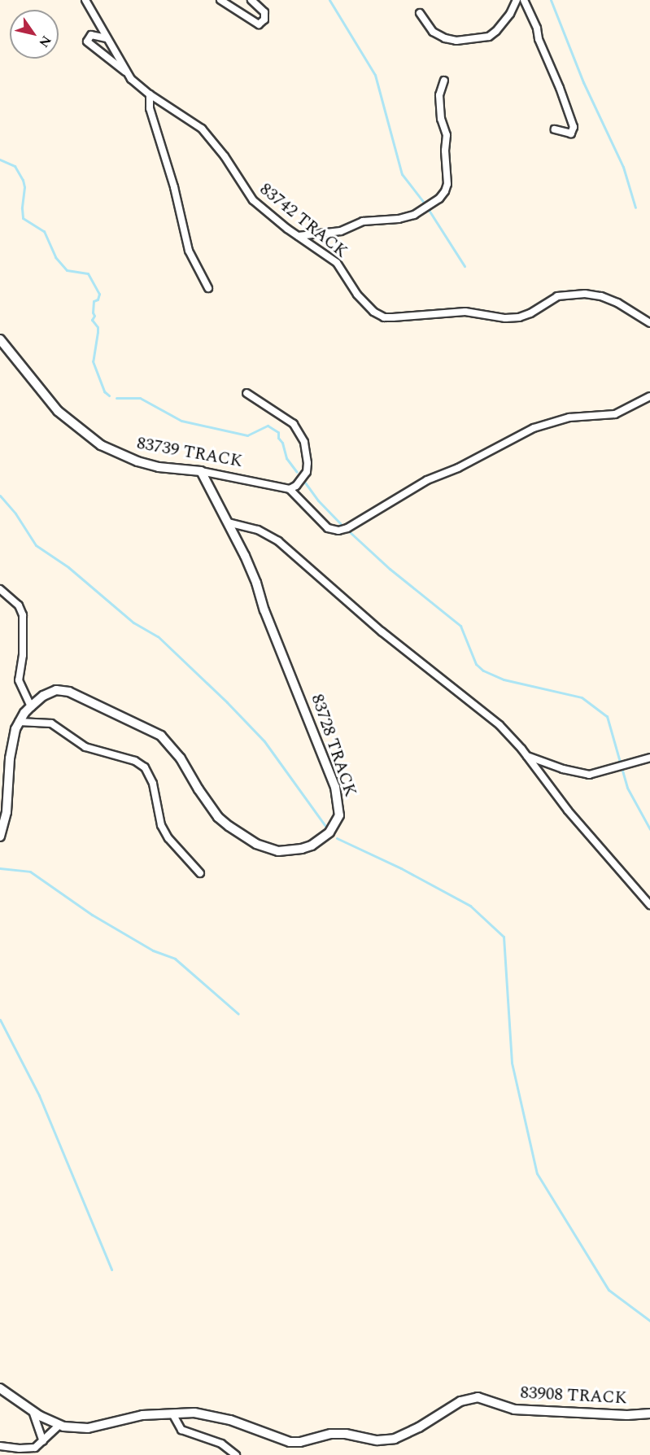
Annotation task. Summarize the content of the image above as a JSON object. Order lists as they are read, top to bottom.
{
  "streets": {
    "street": [
      "83742 TRACK",
      "83739 TRACK",
      "83728 TRACK",
      "83908 TRACK"
    ]
  },
  "crossings": [
    ["83739 TRACK", "83728 TRACK"]
  ],
  "north": "bottom right"
}
